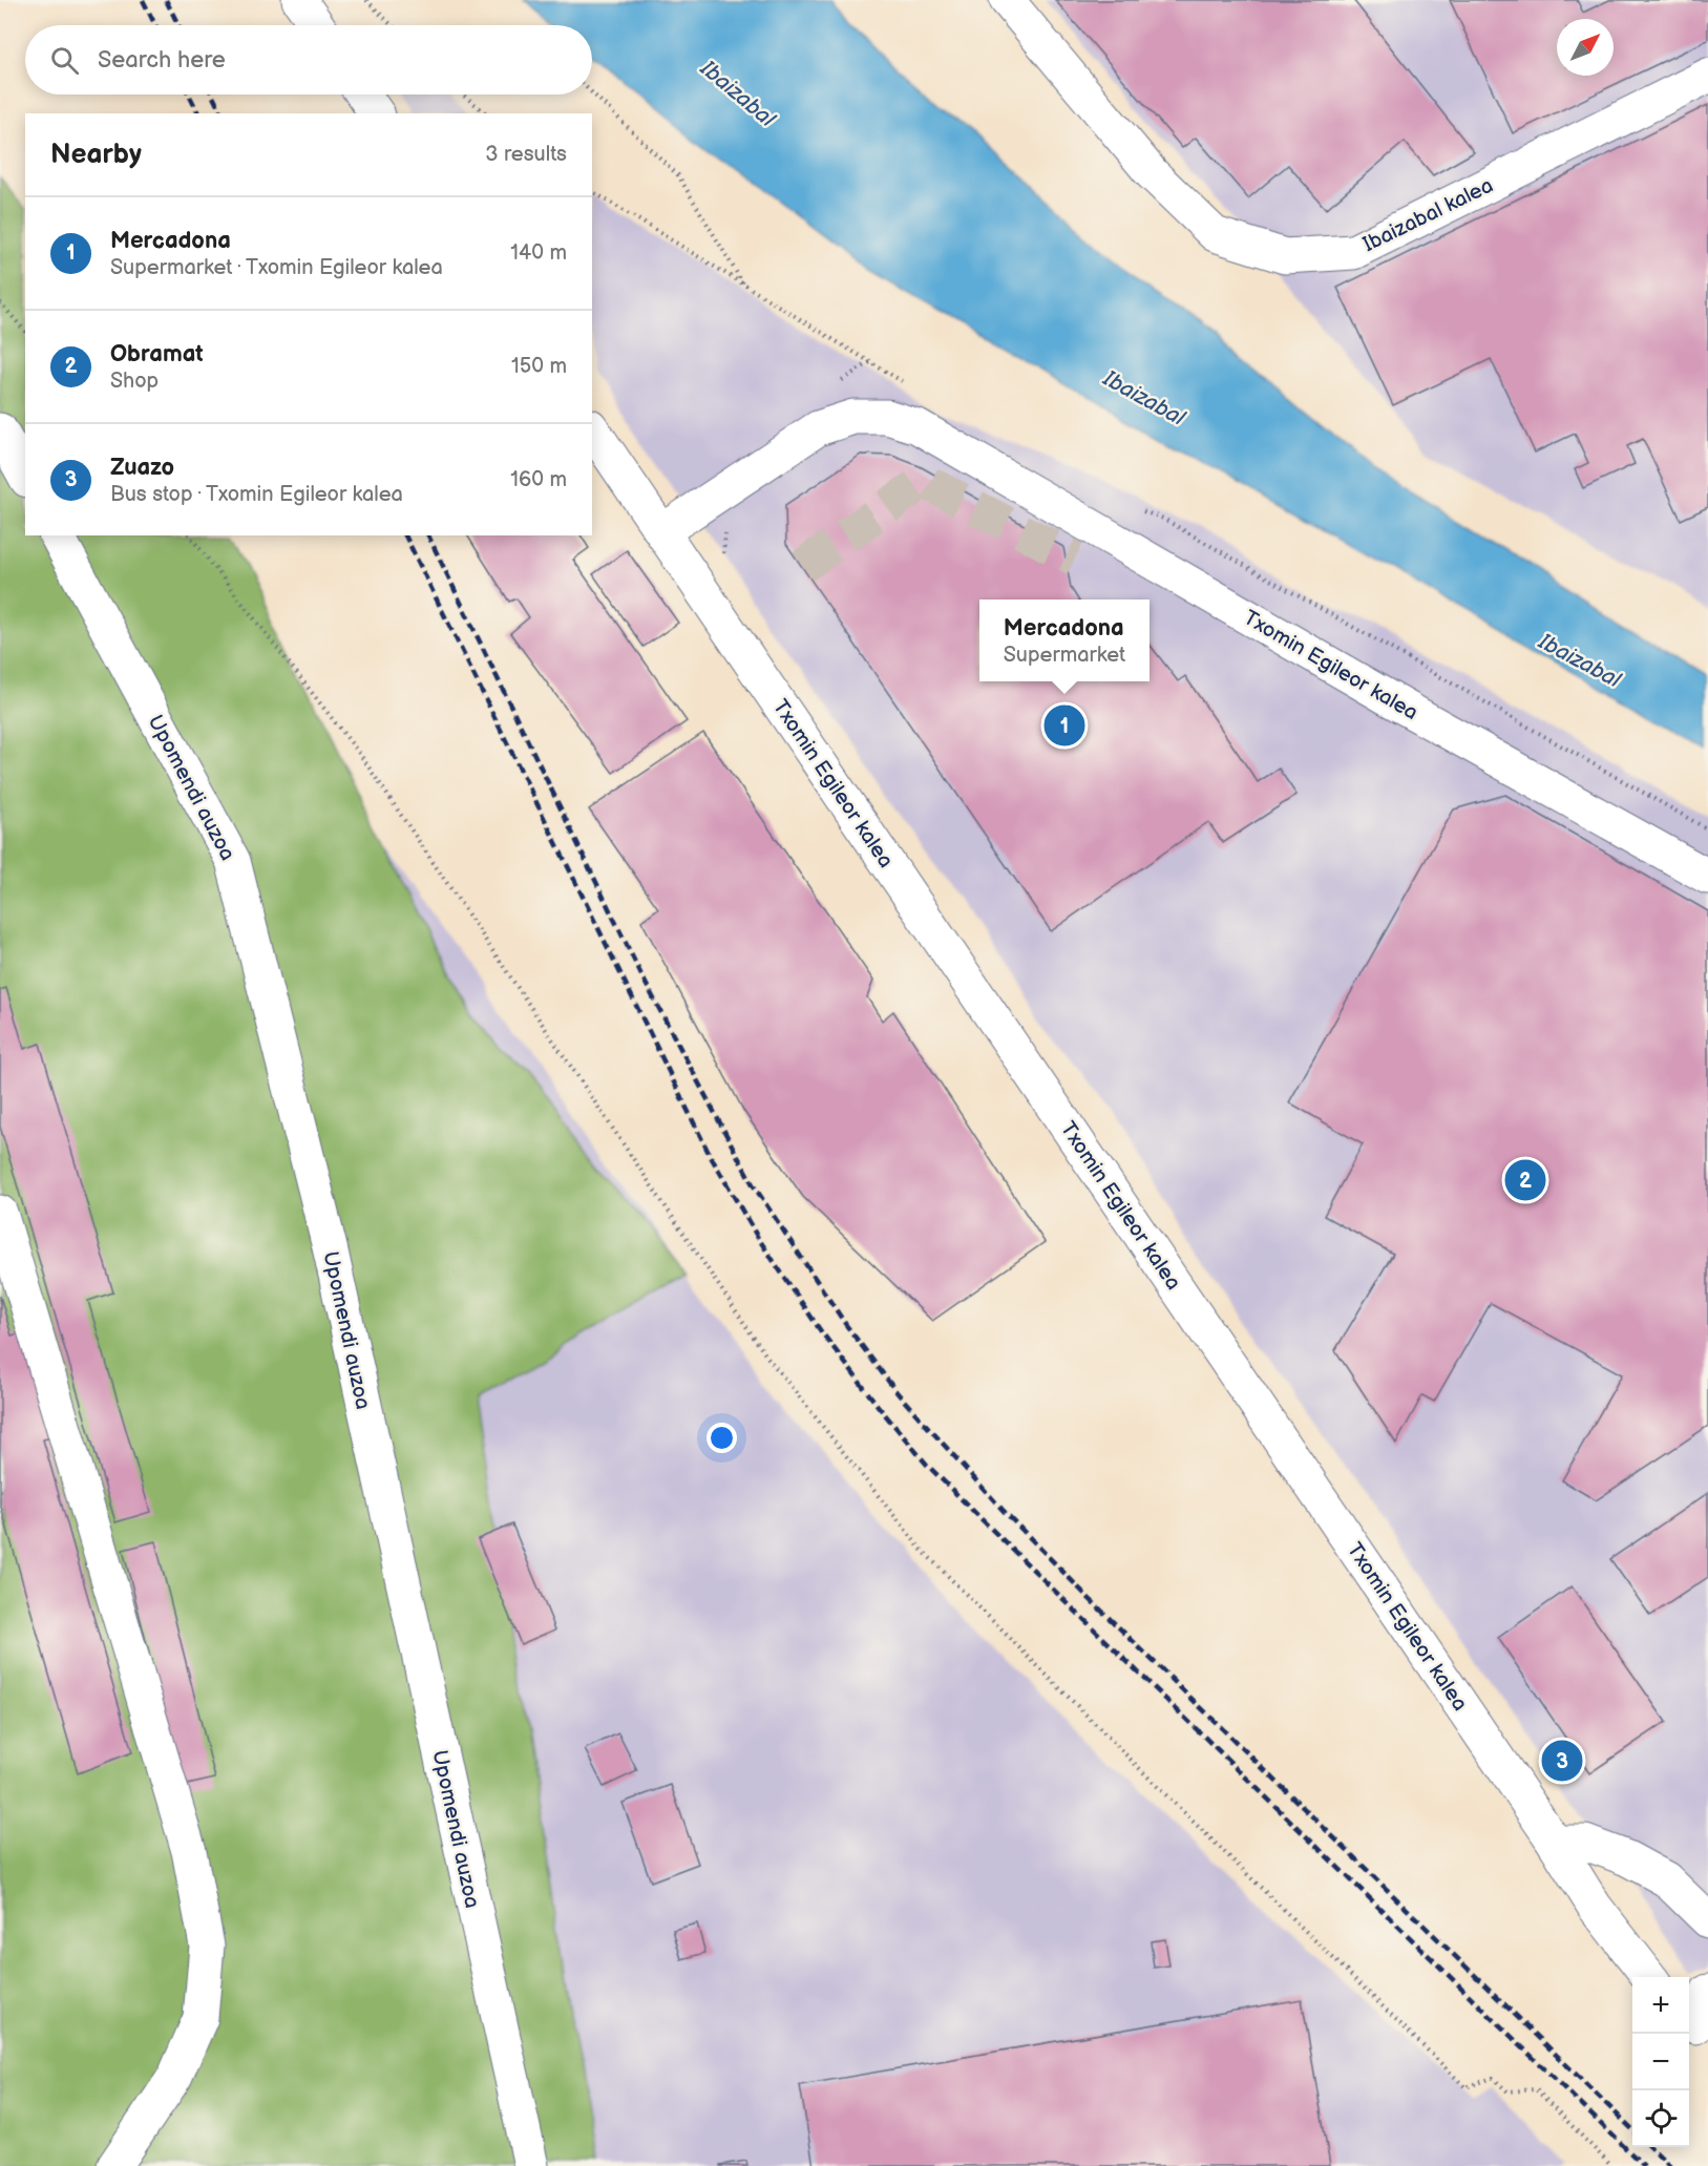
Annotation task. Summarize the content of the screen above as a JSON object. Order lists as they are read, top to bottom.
{
  "streets": {
    "street": ["Ibaizabal kalea", "Txomin Egileor kalea", "Upomendi auzoa"]
  },
  "water": ["Ibaizabal"],
  "north": "top right",
  "page": {
    "search": "Search here",
    "heading": ["Nearby", "3 results"],
    "list": [
      {
        "mark": "1",
        "name": "Mercadona",
        "note": "Supermarket · Txomin Egileor kalea",
        "value": "140 m"
      },
      {
        "mark": "2",
        "name": "Obramat",
        "note": "Shop",
        "value": "150 m"
      },
      {
        "mark": "3",
        "name": "Zuazo",
        "note": "Bus stop · Txomin Egileor kalea",
        "value": "160 m"
      }
    ],
    "popup": ["Mercadona", "Supermarket"],
    "pins": ["1", "2", "3"],
    "map_buttons": ["+", "−"]
  }
}
